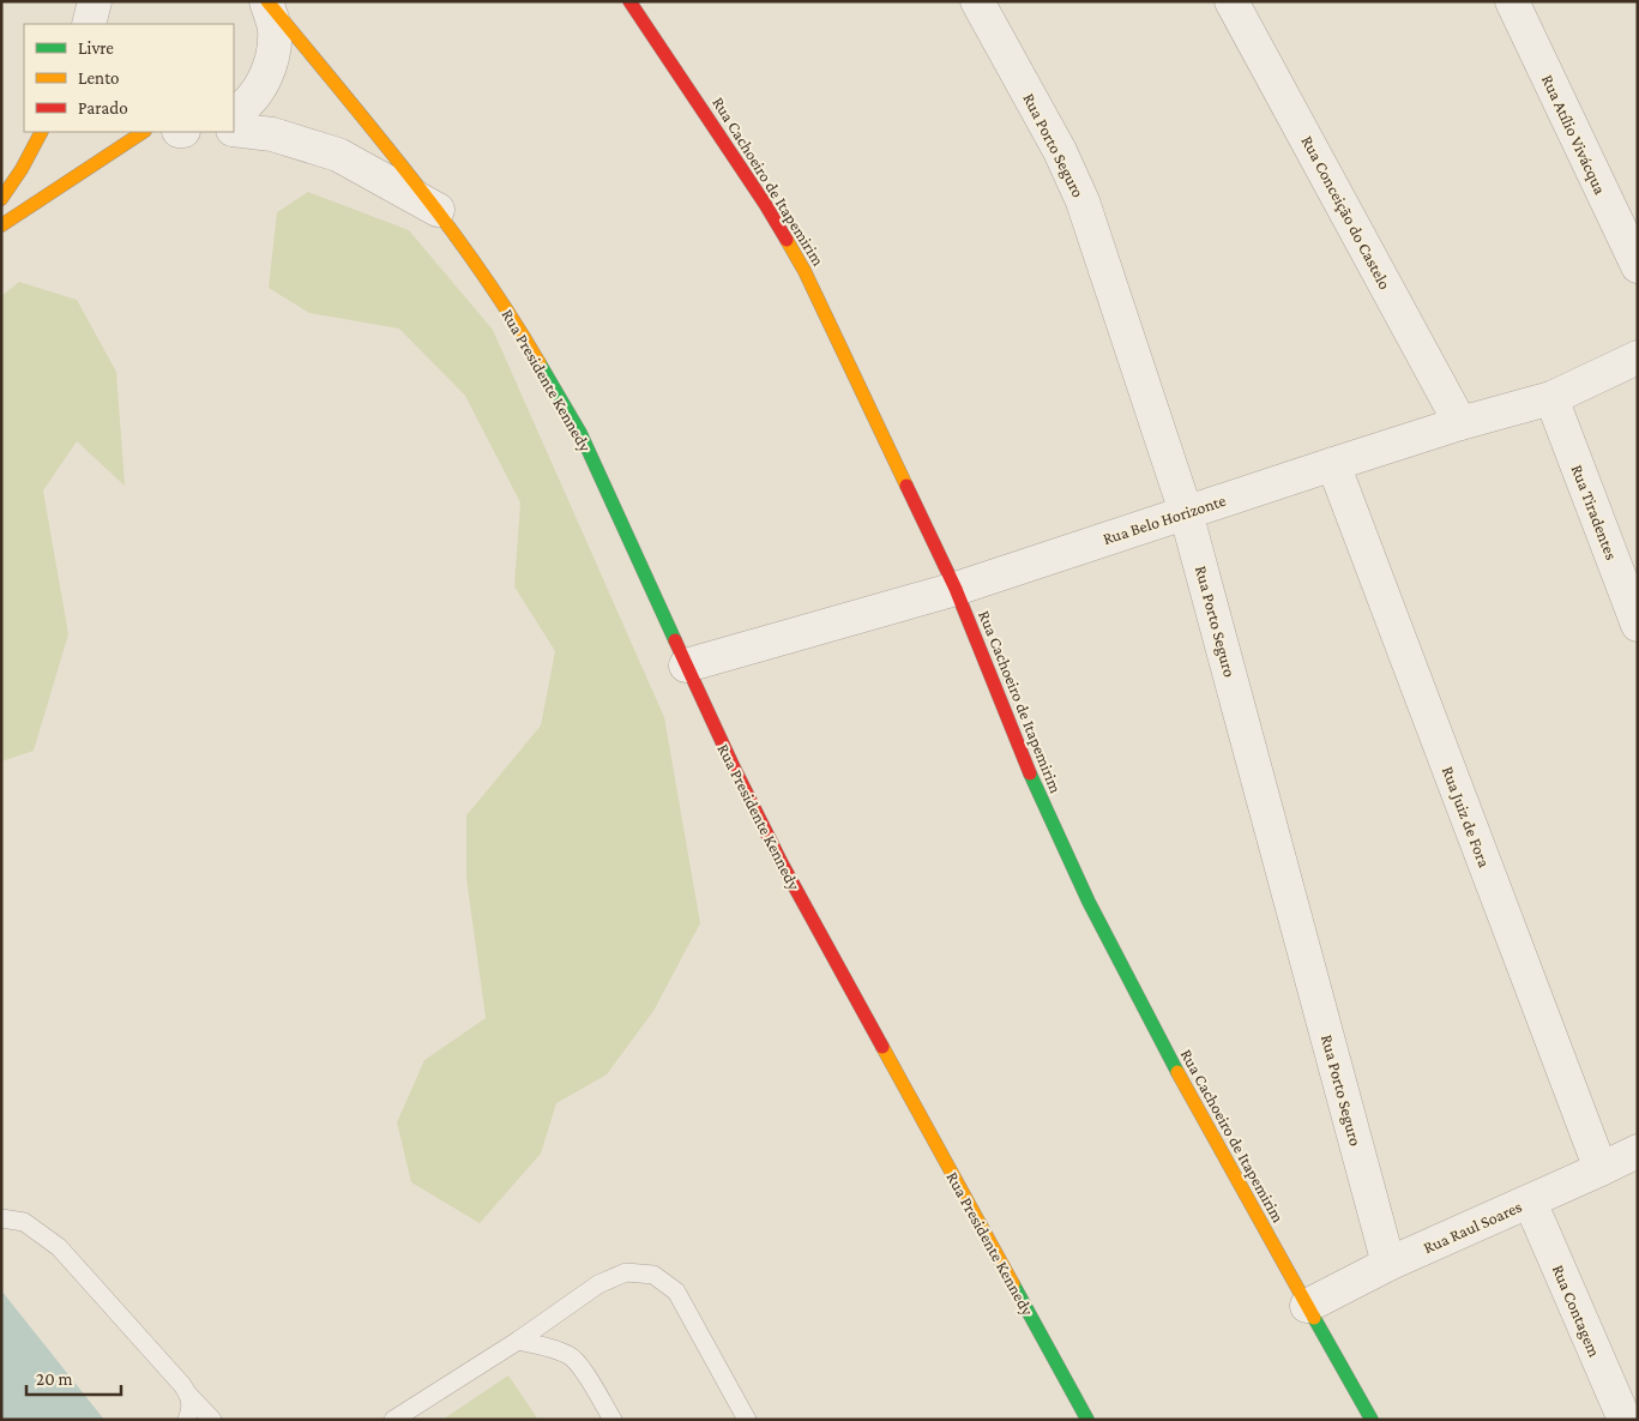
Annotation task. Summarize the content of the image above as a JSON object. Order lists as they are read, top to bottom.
{
  "streets": {
    "street": [
      "Rua Atílio Vivácqua",
      "Rua Porto Seguro",
      "Rua Cachoeiro de Itapemirim",
      "Rua Conceição do Castelo",
      "Rua Presidente Kennedy",
      "Rua Tiradentes",
      "Rua Belo Horizonte",
      "Rua Juiz de Fora",
      "Rua Raul Soares",
      "Rua Contagem"
    ]
  },
  "crossings": [
    ["Rua Porto Seguro", "Rua Belo Horizonte"],
    ["Rua Porto Seguro", "Rua Raul Soares"],
    ["Rua Cachoeiro de Itapemirim", "Rua Belo Horizonte"],
    ["Rua Cachoeiro de Itapemirim", "Rua Raul Soares"],
    ["Rua Conceição do Castelo", "Rua Belo Horizonte"],
    ["Rua Presidente Kennedy", "Rua Belo Horizonte"],
    ["Rua Tiradentes", "Rua Belo Horizonte"],
    ["Rua Belo Horizonte", "Rua Juiz de Fora"],
    ["Rua Juiz de Fora", "Rua Raul Soares"],
    ["Rua Raul Soares", "Rua Contagem"]
  ],
  "legend": ["Livre", "Lento", "Parado"],
  "scale_bar": "20 m"
}
